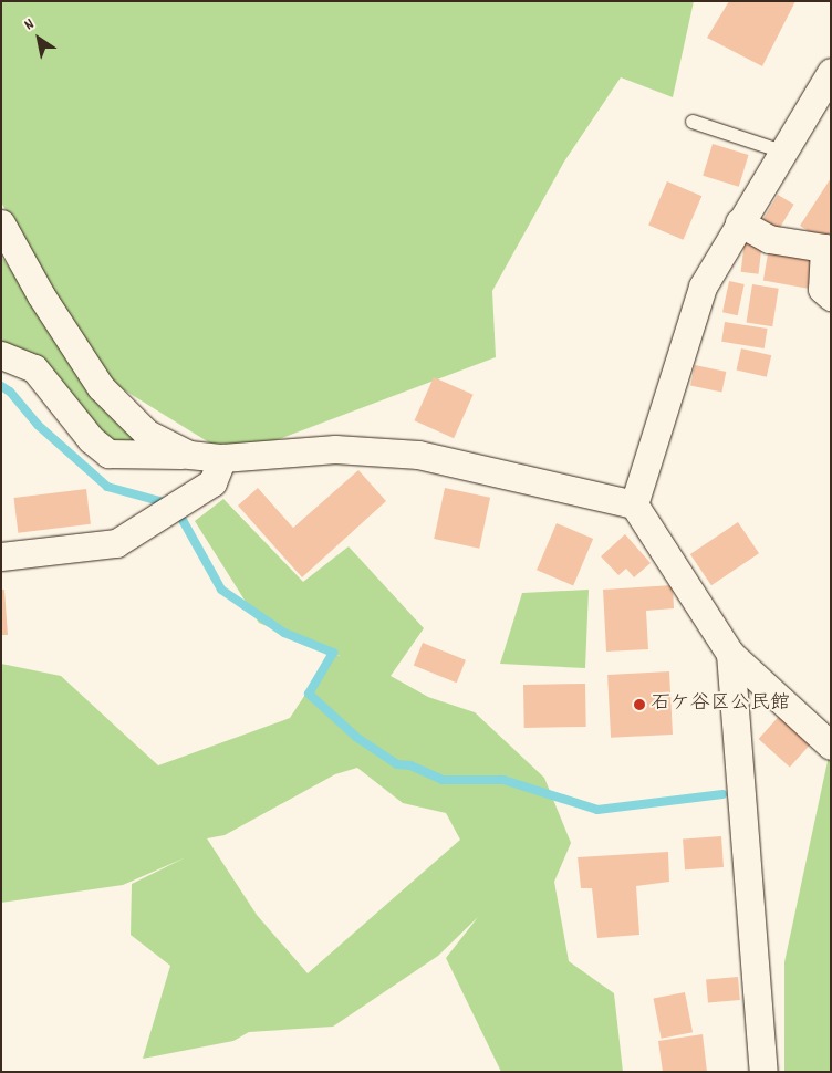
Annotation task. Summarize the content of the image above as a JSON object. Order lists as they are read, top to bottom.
{
  "places": ["石ケ谷区公民館"],
  "north": "top left"
}
